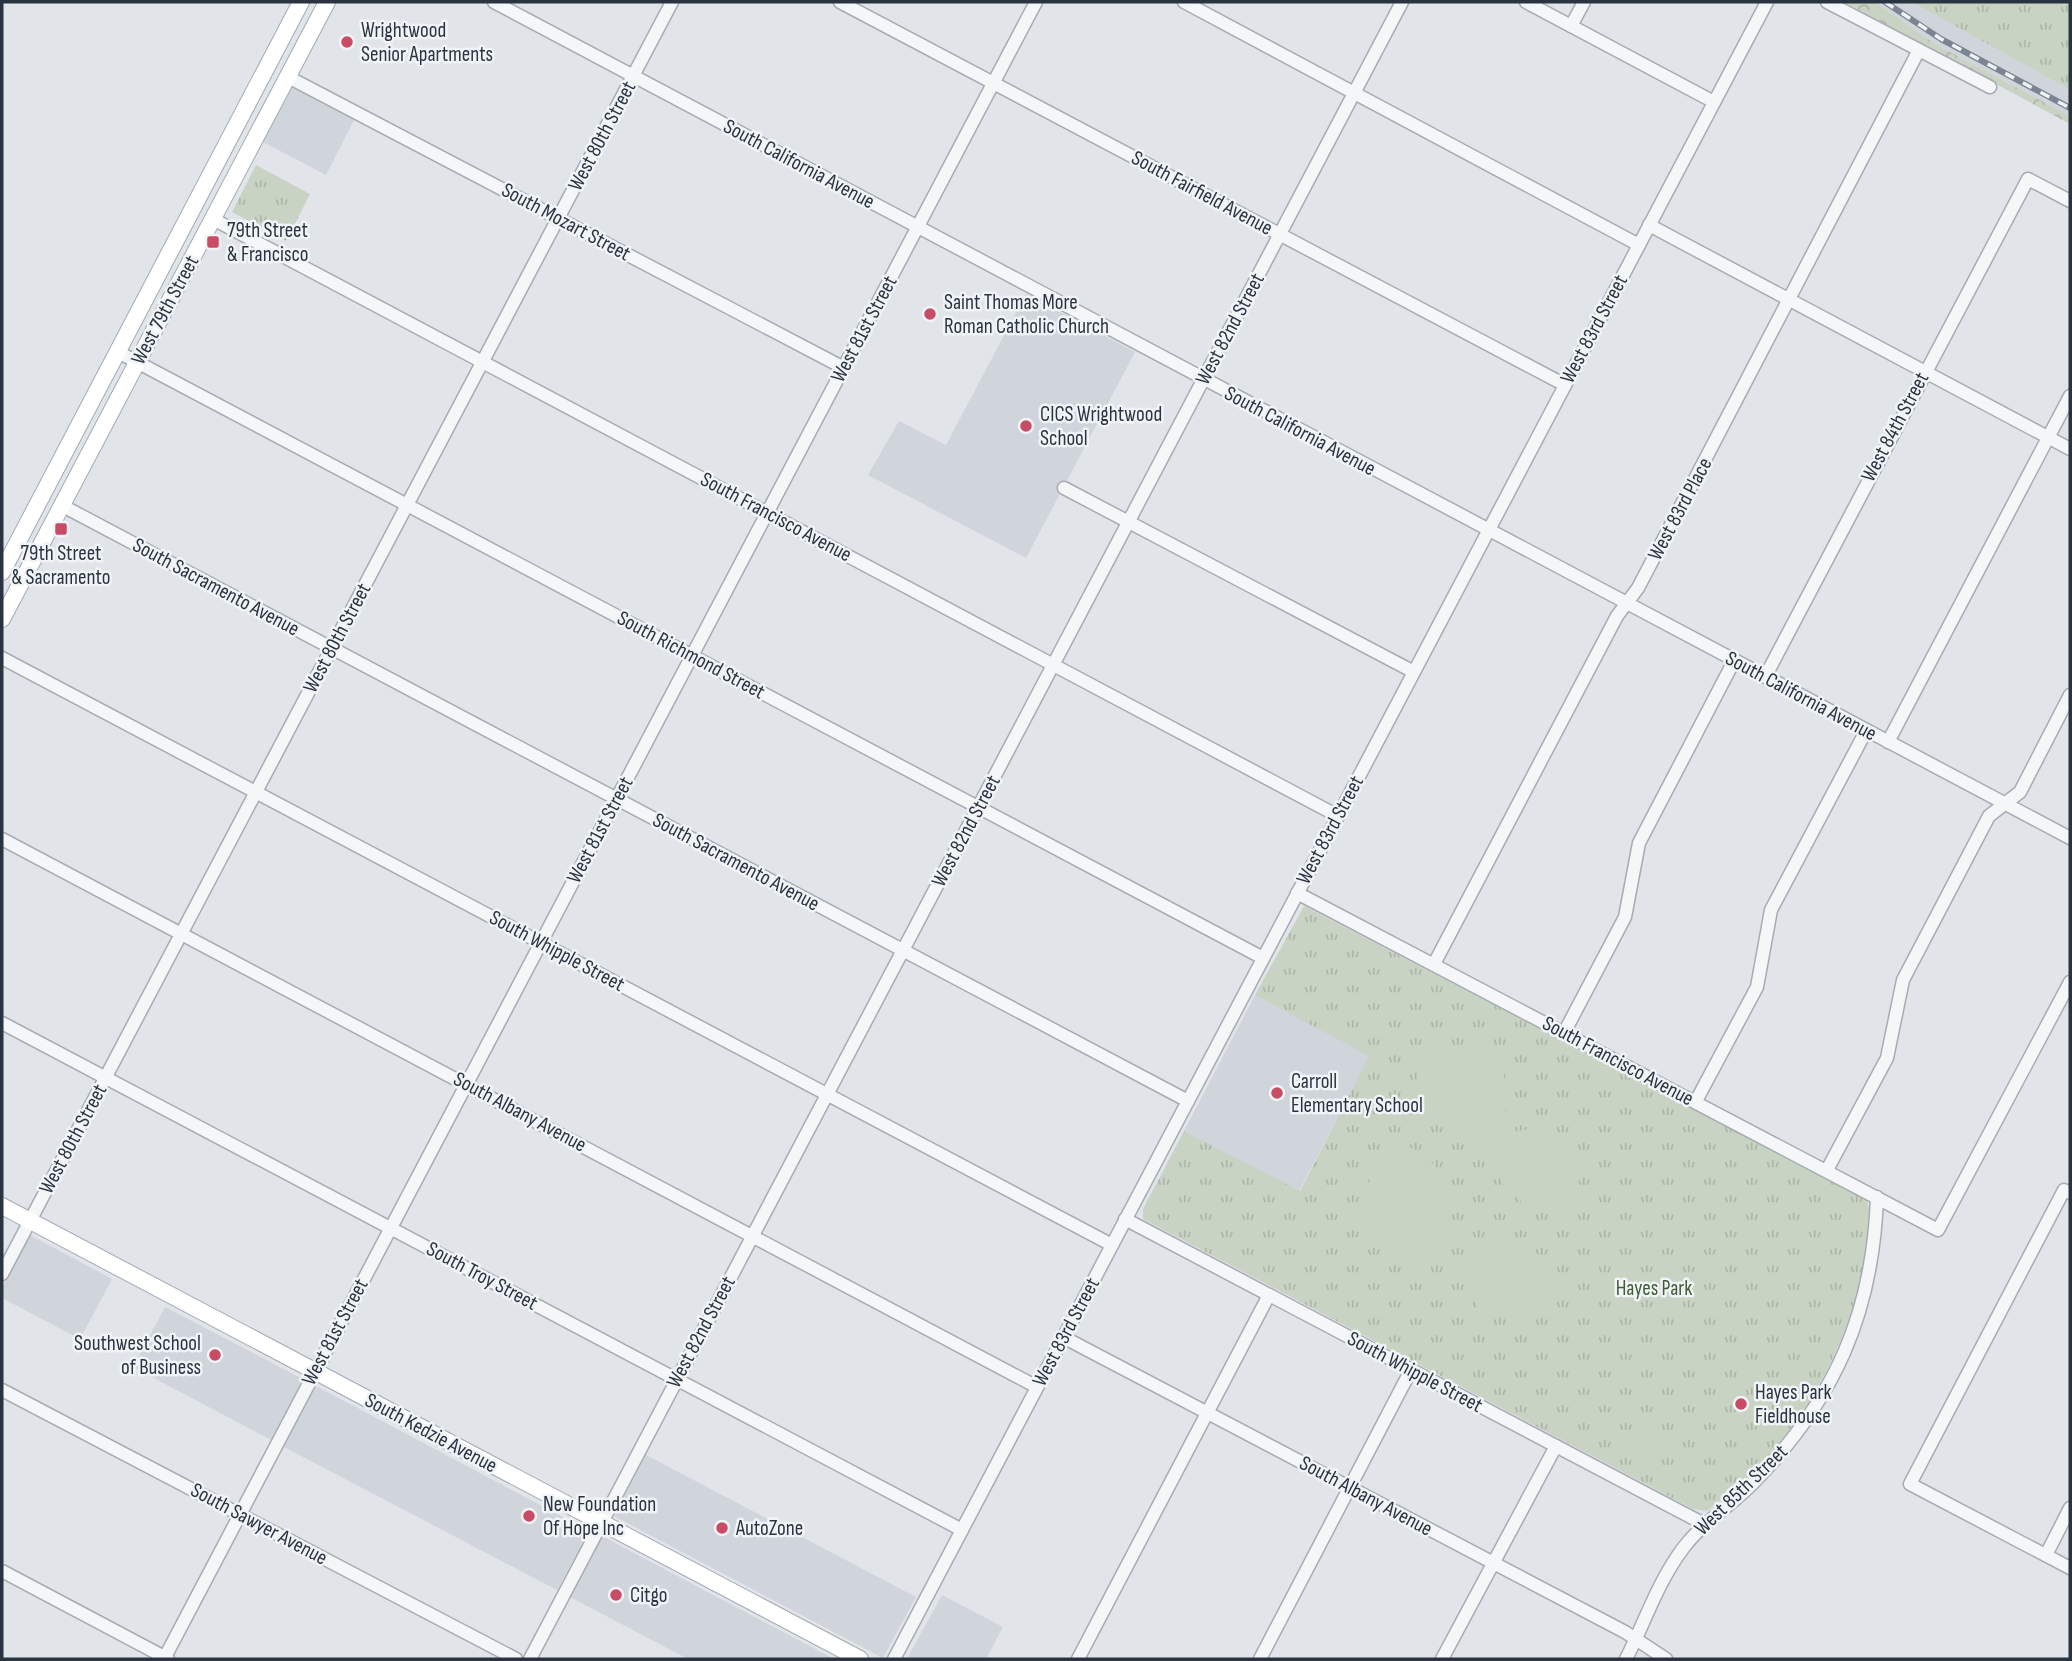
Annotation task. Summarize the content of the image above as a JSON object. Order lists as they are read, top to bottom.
{
  "streets": {
    "main road": ["West 79th Street", "South Kedzie Avenue"],
    "street": [
      "West 80th Street",
      "South California Avenue",
      "South Fairfield Avenue",
      "South Mozart Street",
      "West 81st Street",
      "West 82nd Street",
      "West 83rd Street",
      "West 84th Street",
      "West 83rd Place",
      "South Francisco Avenue",
      "South Sacramento Avenue",
      "South Richmond Street",
      "South Whipple Street",
      "South Albany Avenue",
      "South Troy Street",
      "West 85th Street",
      "South Sawyer Avenue"
    ]
  },
  "crossings": [
    ["West 80th Street", "South California Avenue"],
    ["West 80th Street", "South Mozart Street"],
    ["West 80th Street", "South Francisco Avenue"],
    ["West 80th Street", "South Sacramento Avenue"],
    ["West 80th Street", "South Richmond Street"],
    ["West 80th Street", "South Whipple Street"],
    ["West 80th Street", "South Albany Avenue"],
    ["West 80th Street", "South Troy Street"],
    ["West 80th Street", "South Kedzie Avenue"],
    ["South California Avenue", "West 81st Street"],
    ["South California Avenue", "West 82nd Street"],
    ["South California Avenue", "West 83rd Street"],
    ["South California Avenue", "West 84th Street"],
    ["South California Avenue", "West 83rd Place"],
    ["South Fairfield Avenue", "West 81st Street"],
    ["South Fairfield Avenue", "West 82nd Street"],
    ["South Fairfield Avenue", "West 83rd Street"],
    ["South Mozart Street", "West 79th Street"],
    ["South Mozart Street", "West 81st Street"],
    ["West 79th Street", "South Francisco Avenue"],
    ["West 79th Street", "South Sacramento Avenue"],
    ["West 79th Street", "South Richmond Street"],
    ["West 81st Street", "South Francisco Avenue"],
    ["West 81st Street", "South Sacramento Avenue"],
    ["West 81st Street", "South Richmond Street"],
    ["West 81st Street", "South Whipple Street"],
    ["West 81st Street", "South Albany Avenue"],
    ["West 81st Street", "South Troy Street"],
    ["West 81st Street", "South Kedzie Avenue"],
    ["West 81st Street", "South Sawyer Avenue"],
    ["West 82nd Street", "South Francisco Avenue"],
    ["West 82nd Street", "South Sacramento Avenue"],
    ["West 82nd Street", "South Richmond Street"],
    ["West 82nd Street", "South Whipple Street"],
    ["West 82nd Street", "South Albany Avenue"],
    ["West 82nd Street", "South Troy Street"],
    ["West 82nd Street", "South Kedzie Avenue"],
    ["West 83rd Street", "South Francisco Avenue"],
    ["West 83rd Street", "South Sacramento Avenue"],
    ["West 83rd Street", "South Richmond Street"],
    ["West 83rd Street", "South Whipple Street"],
    ["West 83rd Street", "South Albany Avenue"],
    ["West 83rd Street", "South Troy Street"],
    ["West 83rd Place", "South Francisco Avenue"],
    ["South Francisco Avenue", "West 85th Street"],
    ["South Whipple Street", "West 85th Street"],
    ["South Albany Avenue", "West 85th Street"]
  ],
  "parks": ["Hayes Park"],
  "places": {
    "other": [
      "Wrightwood Senior Apartments",
      "Saint Thomas More Roman Catholic Church",
      "CICS Wrightwood School",
      "Carroll Elementary School",
      "Southwest School of Business",
      "Hayes Park Fieldhouse",
      "New Foundation Of Hope Inc",
      "AutoZone",
      "Citgo"
    ],
    "transit": ["79th Street & Francisco", "79th Street & Sacramento"]
  }
}
